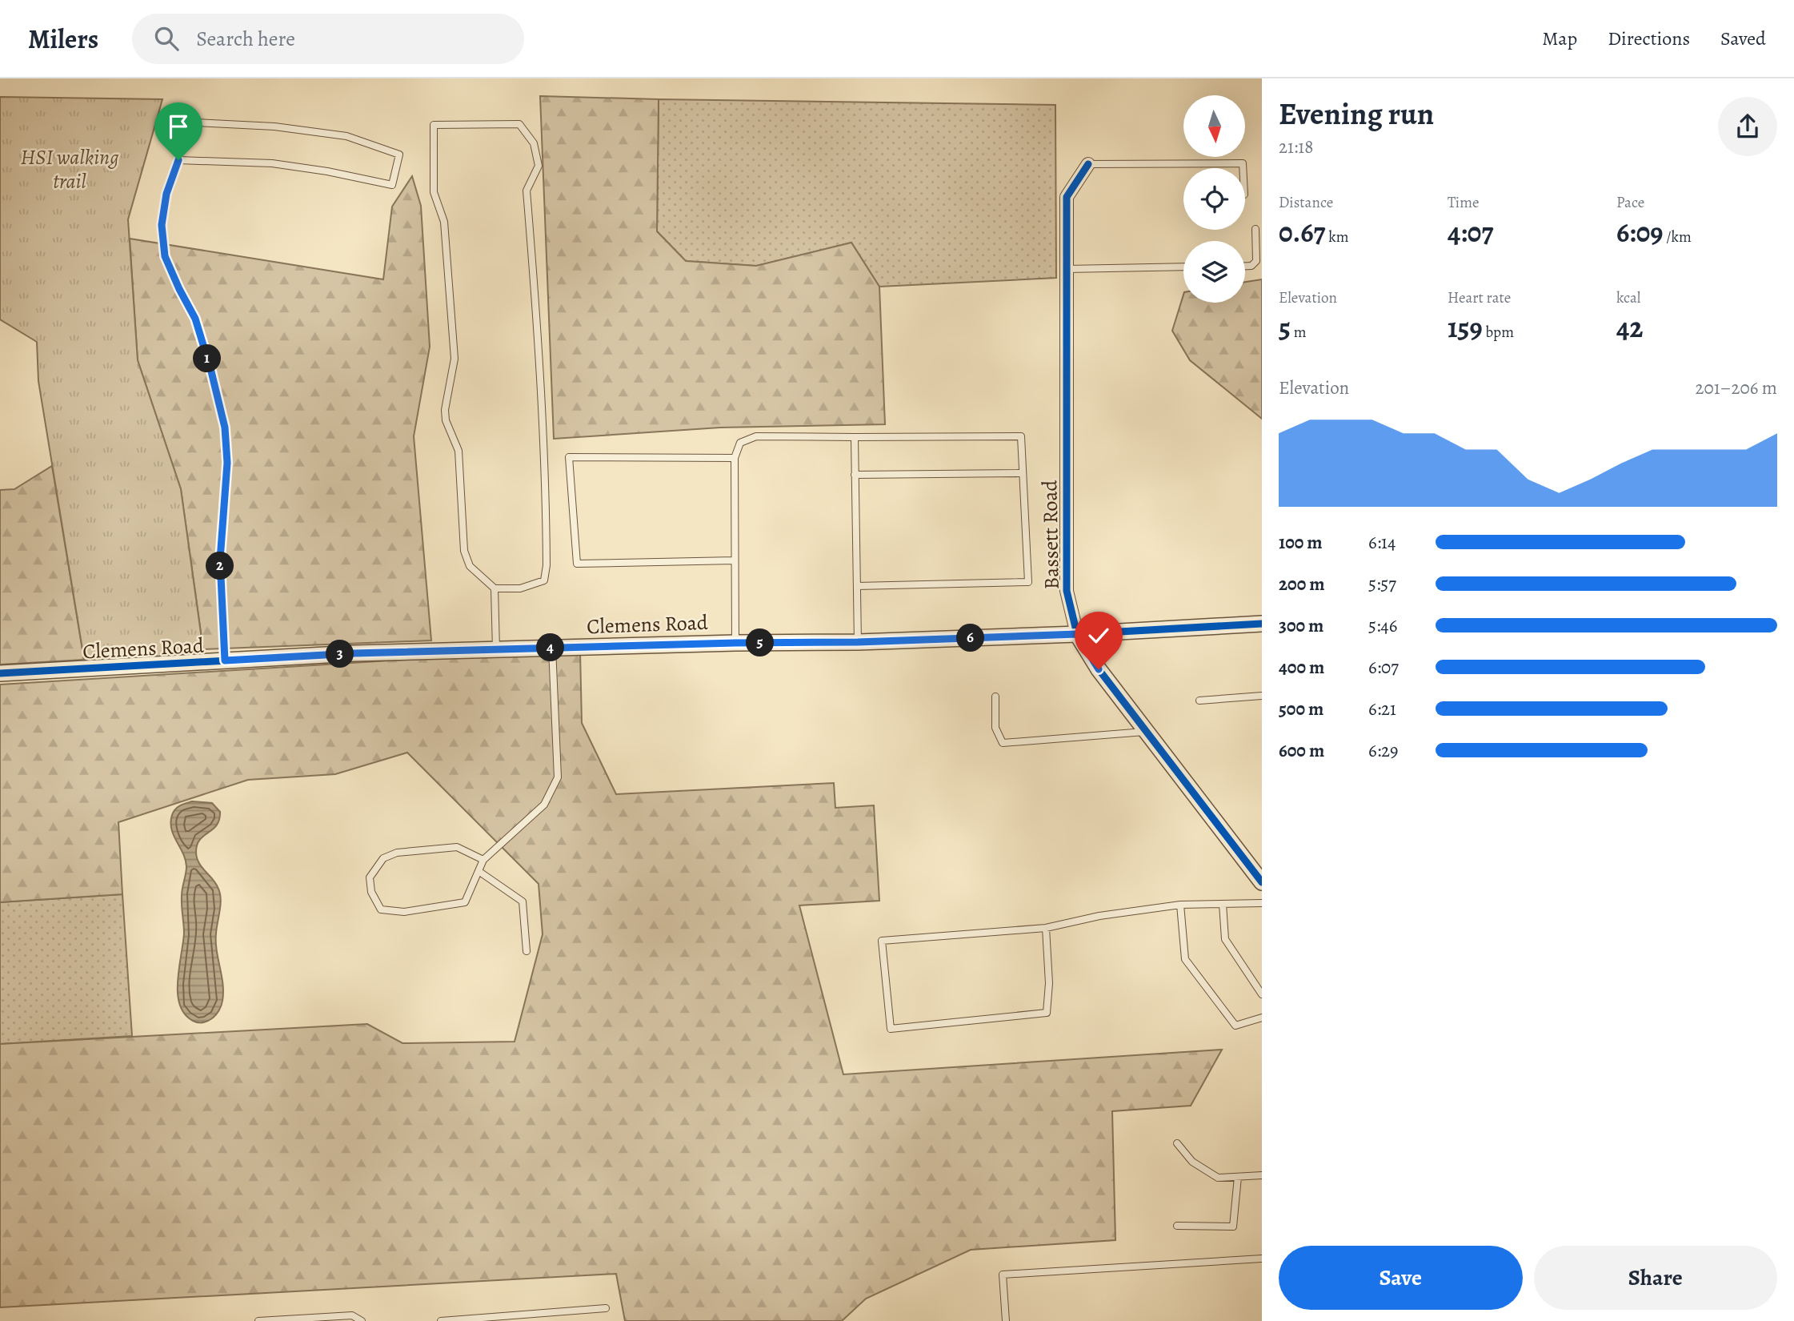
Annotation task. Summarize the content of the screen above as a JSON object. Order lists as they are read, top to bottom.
{
  "streets": {
    "street": ["Bassett Road", "Clemens Road"]
  },
  "crossings": [
    ["Bassett Road", "Clemens Road"]
  ],
  "parks": ["HSI walking trail"],
  "north": "bottom",
  "page": {
    "header": "Milers",
    "search": "Search here",
    "nav": ["Map", "Directions", "Saved"],
    "heading": ["Evening run", "21:18"],
    "stats": [
      ["Distance", "0.67 km"],
      ["Time", "4:07"],
      ["Pace", "6:09 /km"],
      ["Elevation", "5 m"],
      ["Heart rate", "159 bpm"],
      ["kcal", "42"]
    ],
    "pins": [
      "1",
      "2",
      "6",
      "5",
      "4",
      "3"
    ],
    "chart": ["Elevation", "201–206 m"],
    "list": [
      {
        "name": "100 m",
        "note": "6:14"
      },
      {
        "name": "200 m",
        "note": "5:57"
      },
      {
        "name": "300 m",
        "note": "5:46"
      },
      {
        "name": "400 m",
        "note": "6:07"
      },
      {
        "name": "500 m",
        "note": "6:21"
      },
      {
        "name": "600 m",
        "note": "6:29"
      }
    ],
    "buttons": ["Save", "Share"]
  }
}
